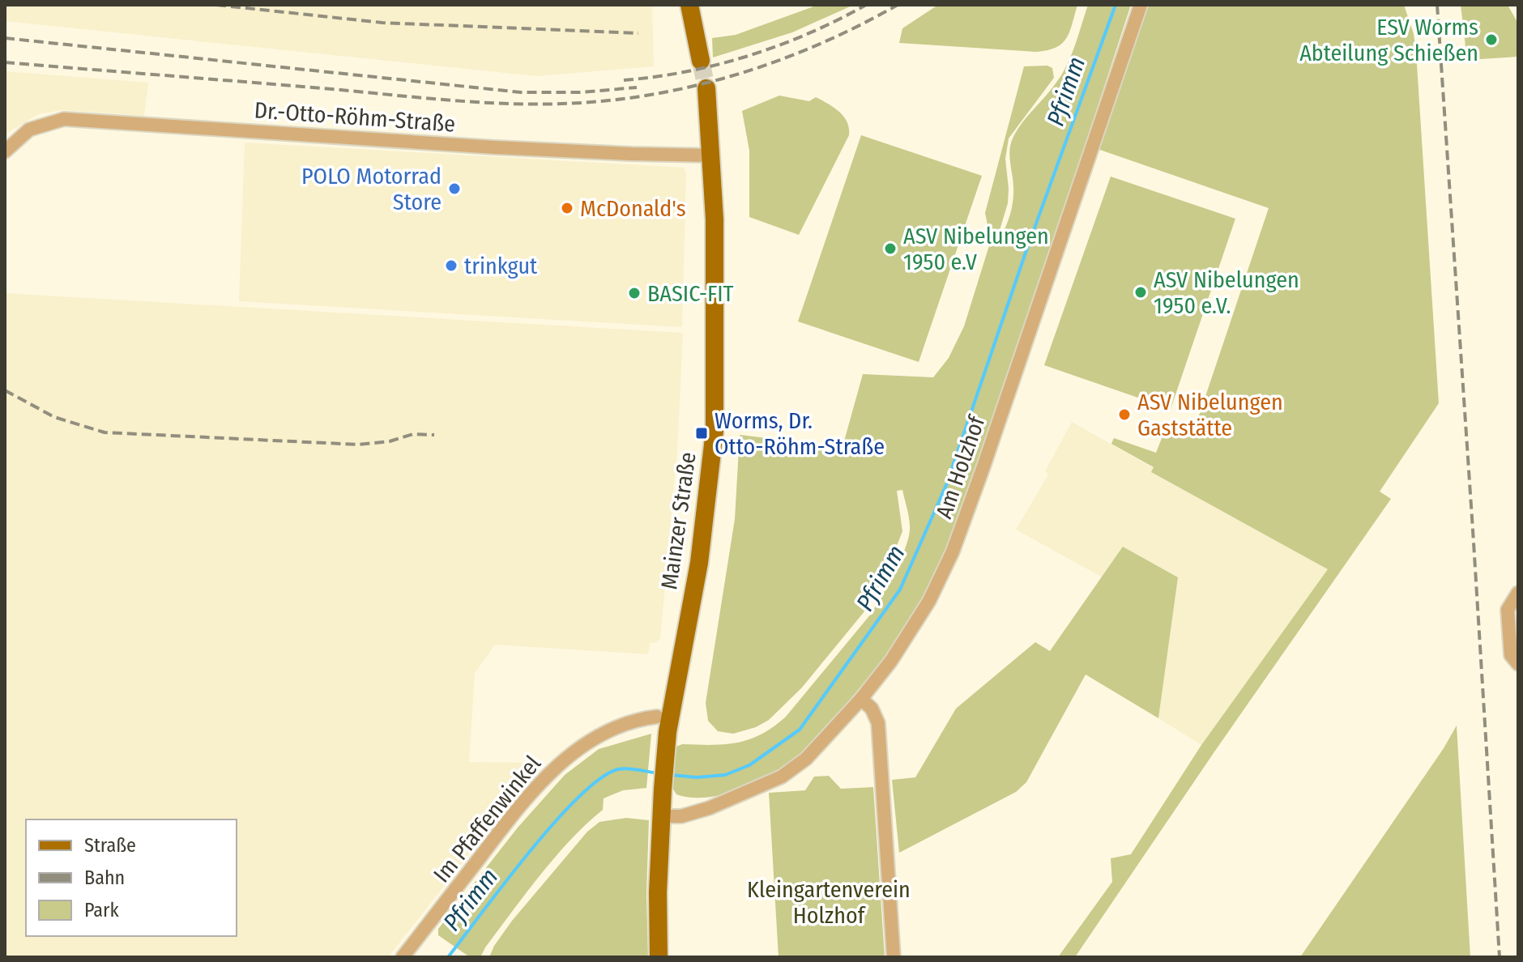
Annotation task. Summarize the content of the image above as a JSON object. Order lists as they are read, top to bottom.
{
  "streets": {
    "main road": ["Mainzer Straße"],
    "street": ["Dr.-Otto-Röhm-Straße", "Am Holzhof", "Im Pfaffenwinkel"]
  },
  "crossings": [
    ["Dr.-Otto-Röhm-Straße", "Mainzer Straße"],
    ["Am Holzhof", "Mainzer Straße"],
    ["Mainzer Straße", "Im Pfaffenwinkel"]
  ],
  "water": ["Pfrimm"],
  "parks": ["Kleingartenverein Holzhof"],
  "places": {
    "other": [
      "ESV Worms Abteilung Schießen",
      "POLO Motorrad Store",
      "McDonald's",
      "ASV Nibelungen 1950 e.V",
      "trinkgut",
      "ASV Nibelungen 1950 e.V.",
      "BASIC-FIT",
      "ASV Nibelungen Gaststätte"
    ],
    "transit": ["Worms, Dr. Otto-Röhm-Straße"]
  },
  "legend": ["Straße", "Bahn", "Park"]
}
